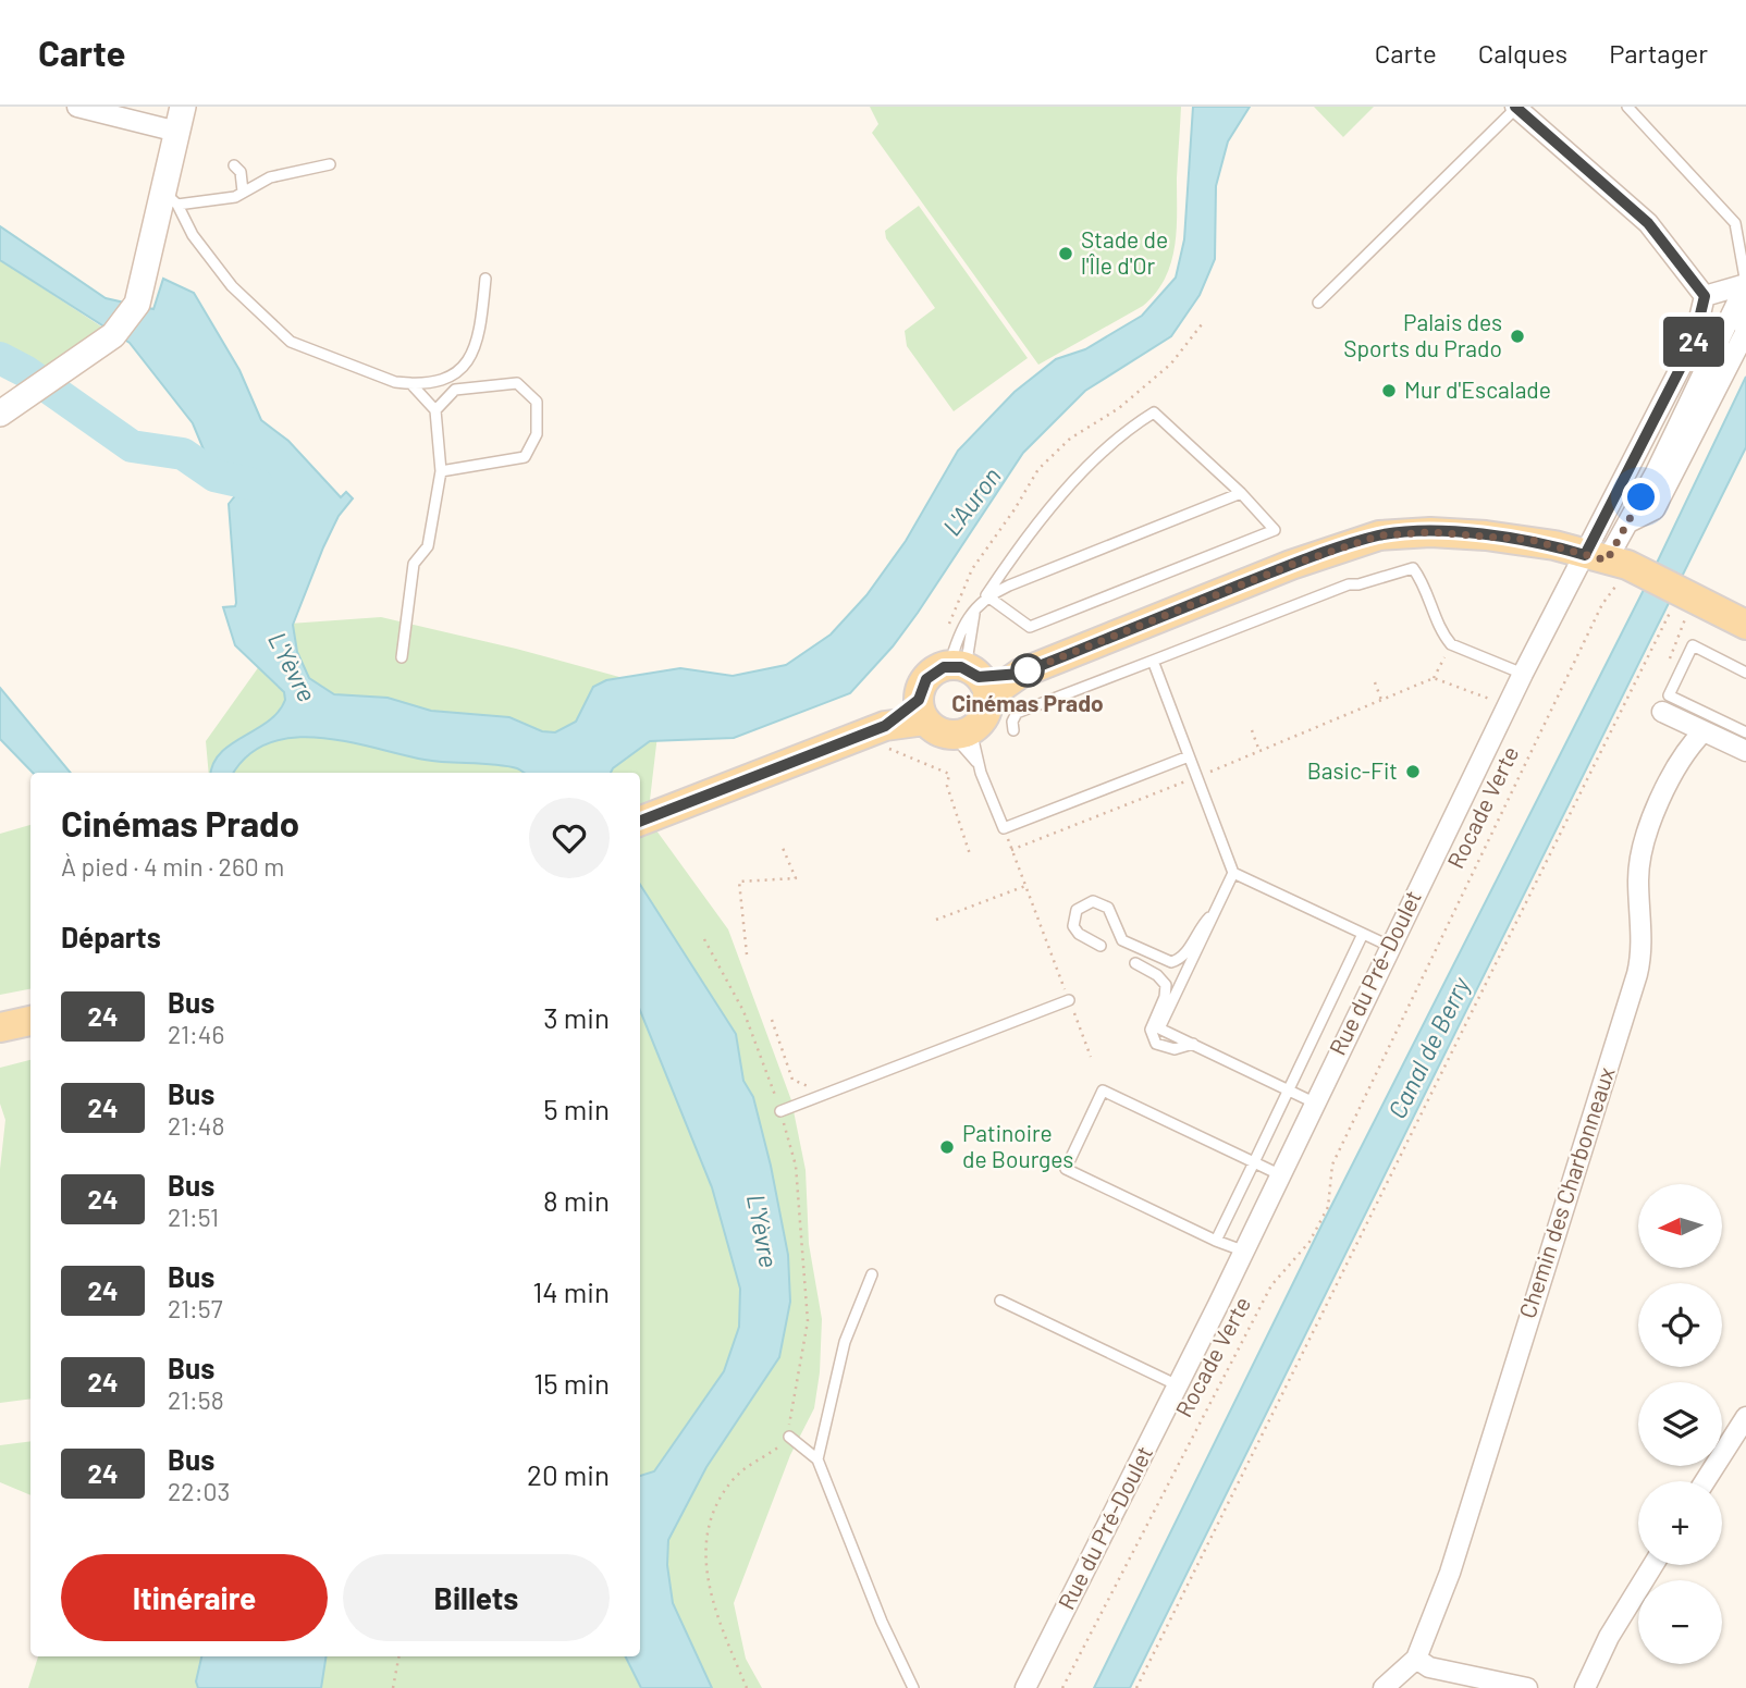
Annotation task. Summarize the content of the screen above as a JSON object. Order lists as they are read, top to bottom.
{
  "streets": {
    "street": ["Rue du Pré-Doulet", "Chemin des Charbonneaux"],
    "path": ["Rocade Verte"]
  },
  "crossings": [
    ["Rocade Verte", "Rue du Pré-Doulet"]
  ],
  "water": ["L'Auron", "L'Yèvre", "Canal de Berry"],
  "places": [
    "Stade de l'Île d'Or",
    "Palais des Sports du Prado",
    "Mur d'Escalade",
    "Cinémas Prado",
    "Basic-Fit",
    "Patinoire de Bourges"
  ],
  "lines": ["bus line 24"],
  "north": "left",
  "page": {
    "header": "Carte",
    "nav": ["Carte", "Calques", "Partager"],
    "on_map": "24",
    "heading": [
      ["Cinémas Prado", "À pied · 4 min · 260 m"],
      "Départs"
    ],
    "list": [
      {
        "mark": "24",
        "name": "Bus",
        "note": "21:46",
        "value": "3 min"
      },
      {
        "mark": "24",
        "name": "Bus",
        "note": "21:48",
        "value": "5 min"
      },
      {
        "mark": "24",
        "name": "Bus",
        "note": "21:51",
        "value": "8 min"
      },
      {
        "mark": "24",
        "name": "Bus",
        "note": "21:57",
        "value": "14 min"
      },
      {
        "mark": "24",
        "name": "Bus",
        "note": "21:58",
        "value": "15 min"
      },
      {
        "mark": "24",
        "name": "Bus",
        "note": "22:03",
        "value": "20 min"
      }
    ],
    "map_buttons": ["+", "−"],
    "buttons": ["Itinéraire", "Billets"]
  }
}
